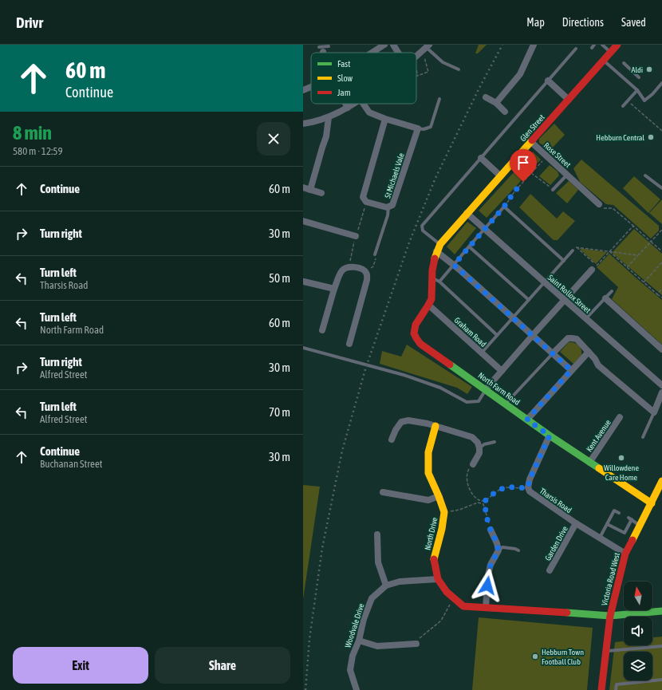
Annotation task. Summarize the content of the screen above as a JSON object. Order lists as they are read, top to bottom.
{
  "streets": {
    "street": [
      "Glen Street",
      "Rose Street",
      "St Michaels Vale",
      "Saint Rollox Street",
      "Graham Road",
      "North Farm Road",
      "Kent Avenue",
      "Tharsis Road",
      "North Drive",
      "Garden Drive",
      "Victoria Road West",
      "Woodvale Drive"
    ]
  },
  "crossings": [
    ["Glen Street", "Rose Street"],
    ["Glen Street", "Saint Rollox Street"],
    ["Glen Street", "North Farm Road"],
    ["Graham Road", "North Farm Road"],
    ["North Farm Road", "Kent Avenue"],
    ["North Farm Road", "Tharsis Road"],
    ["North Farm Road", "Victoria Road West"],
    ["Tharsis Road", "Garden Drive"],
    ["Tharsis Road", "Victoria Road West"],
    ["North Drive", "Victoria Road West"],
    ["North Drive", "Woodvale Drive"]
  ],
  "places": [
    "Aldi",
    "Hebburn Central",
    "Willowdene Care Home",
    "Hebburn Town Football Club"
  ],
  "legend": ["Fast", "Slow", "Jam"],
  "north": "top",
  "page": {
    "header": "Drivr",
    "nav": ["Map", "Directions", "Saved"],
    "turn": ["60 m", "Continue"],
    "heading": ["8 min", "580 m · 12:59"],
    "list": [
      {
        "name": "Continue",
        "value": "60 m"
      },
      {
        "name": "Turn right",
        "value": "30 m"
      },
      {
        "name": "Turn left",
        "note": "Tharsis Road",
        "value": "50 m"
      },
      {
        "name": "Turn left",
        "note": "North Farm Road",
        "value": "60 m"
      },
      {
        "name": "Turn right",
        "note": "Alfred Street",
        "value": "30 m"
      },
      {
        "name": "Turn left",
        "note": "Alfred Street",
        "value": "70 m"
      },
      {
        "name": "Continue",
        "note": "Buchanan Street",
        "value": "30 m"
      }
    ],
    "buttons": ["Exit", "Share"]
  }
}
